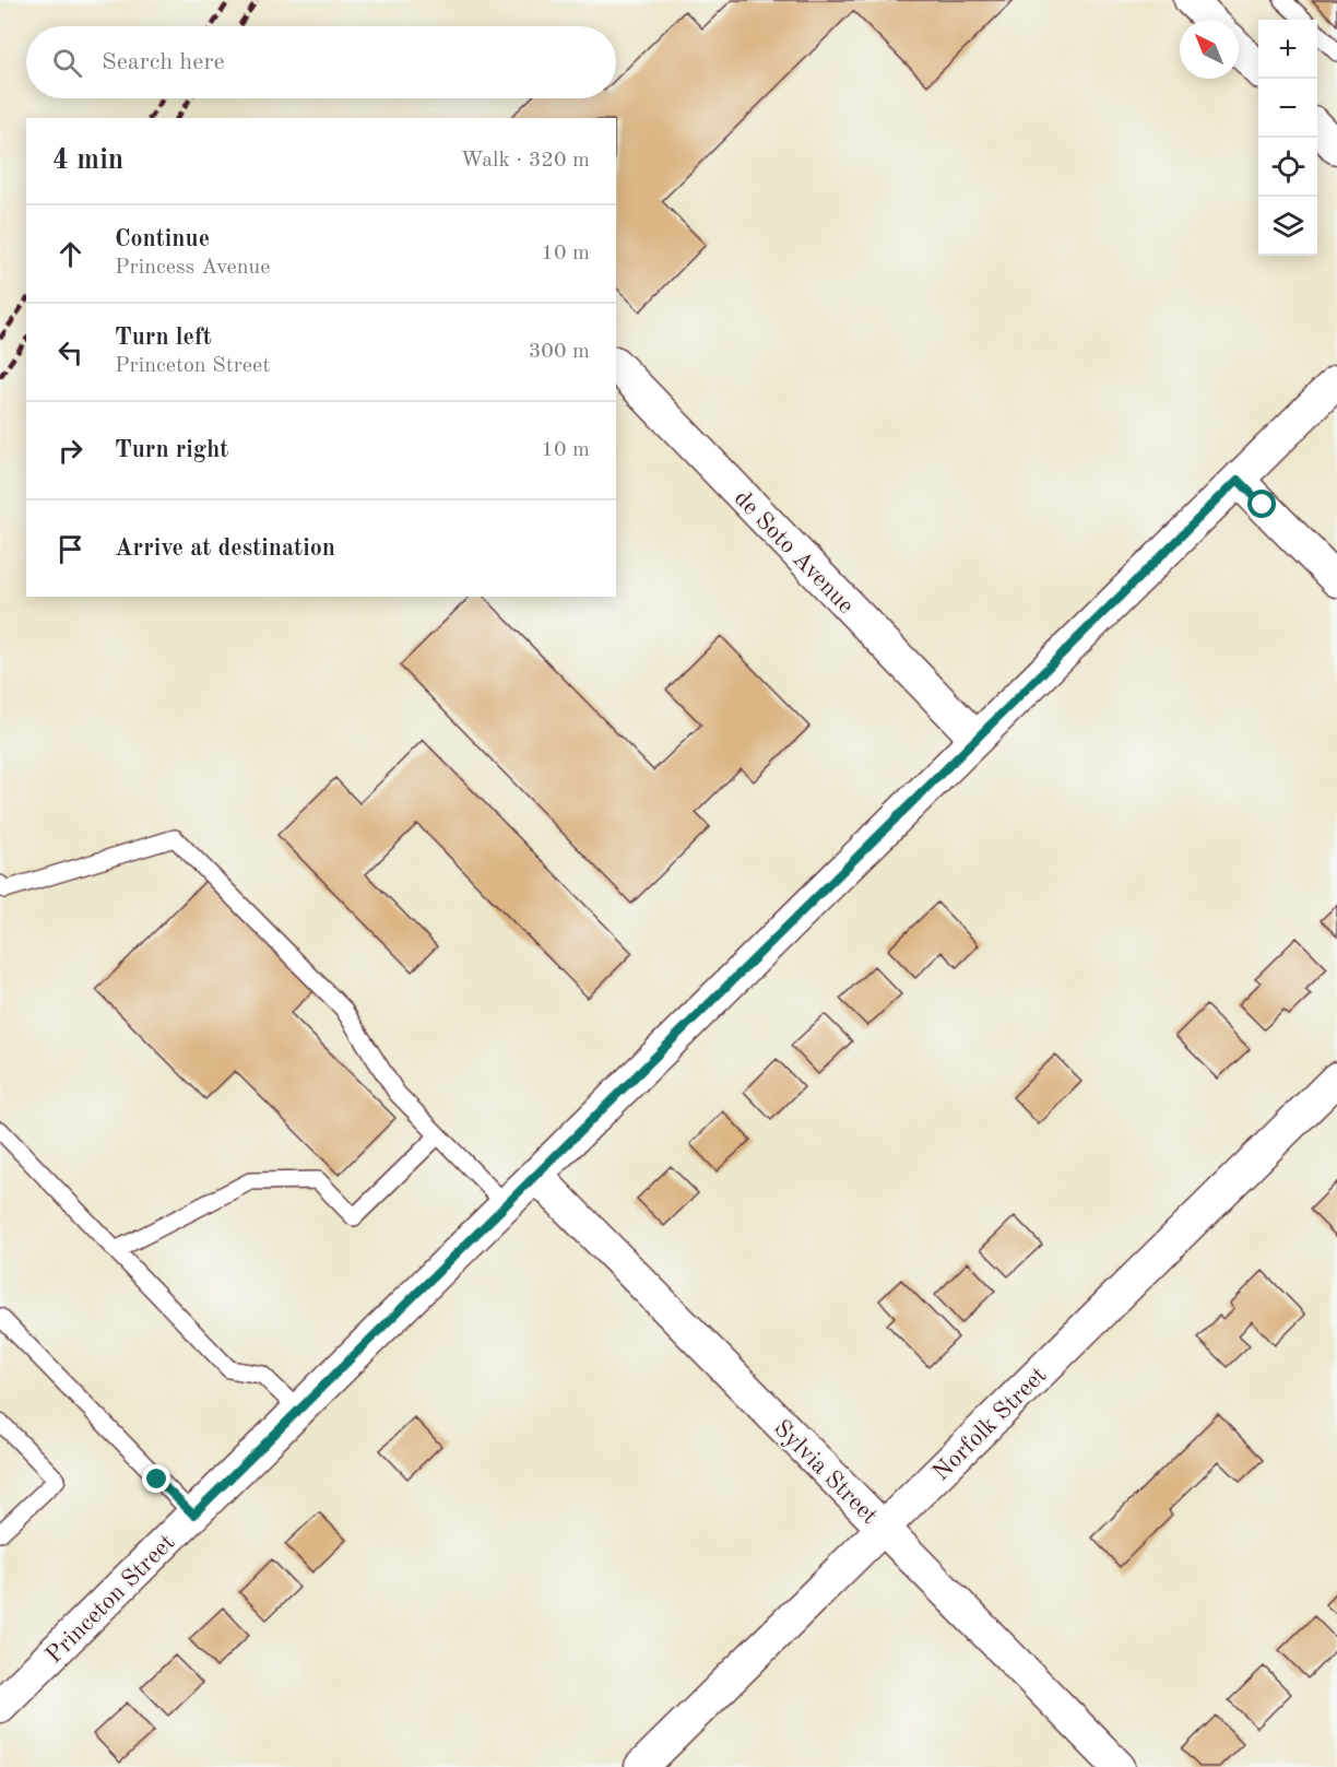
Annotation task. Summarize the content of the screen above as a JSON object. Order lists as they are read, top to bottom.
{
  "streets": {
    "street": [
      "de Soto Avenue",
      "Norfolk Street",
      "Sylvia Street",
      "Princeton Street"
    ]
  },
  "crossings": [
    ["de Soto Avenue", "Princeton Street"],
    ["Norfolk Street", "Sylvia Street"],
    ["Sylvia Street", "Princeton Street"]
  ],
  "north": "top left",
  "page": {
    "map_buttons": ["+", "−"],
    "search": "Search here",
    "heading": ["4 min", "Walk · 320 m"],
    "list": [
      ["Continue", "Princess Avenue", "10 m"],
      ["Turn left", "Princeton Street", "300 m"],
      ["Turn right", "10 m"],
      "Arrive at destination"
    ]
  }
}
